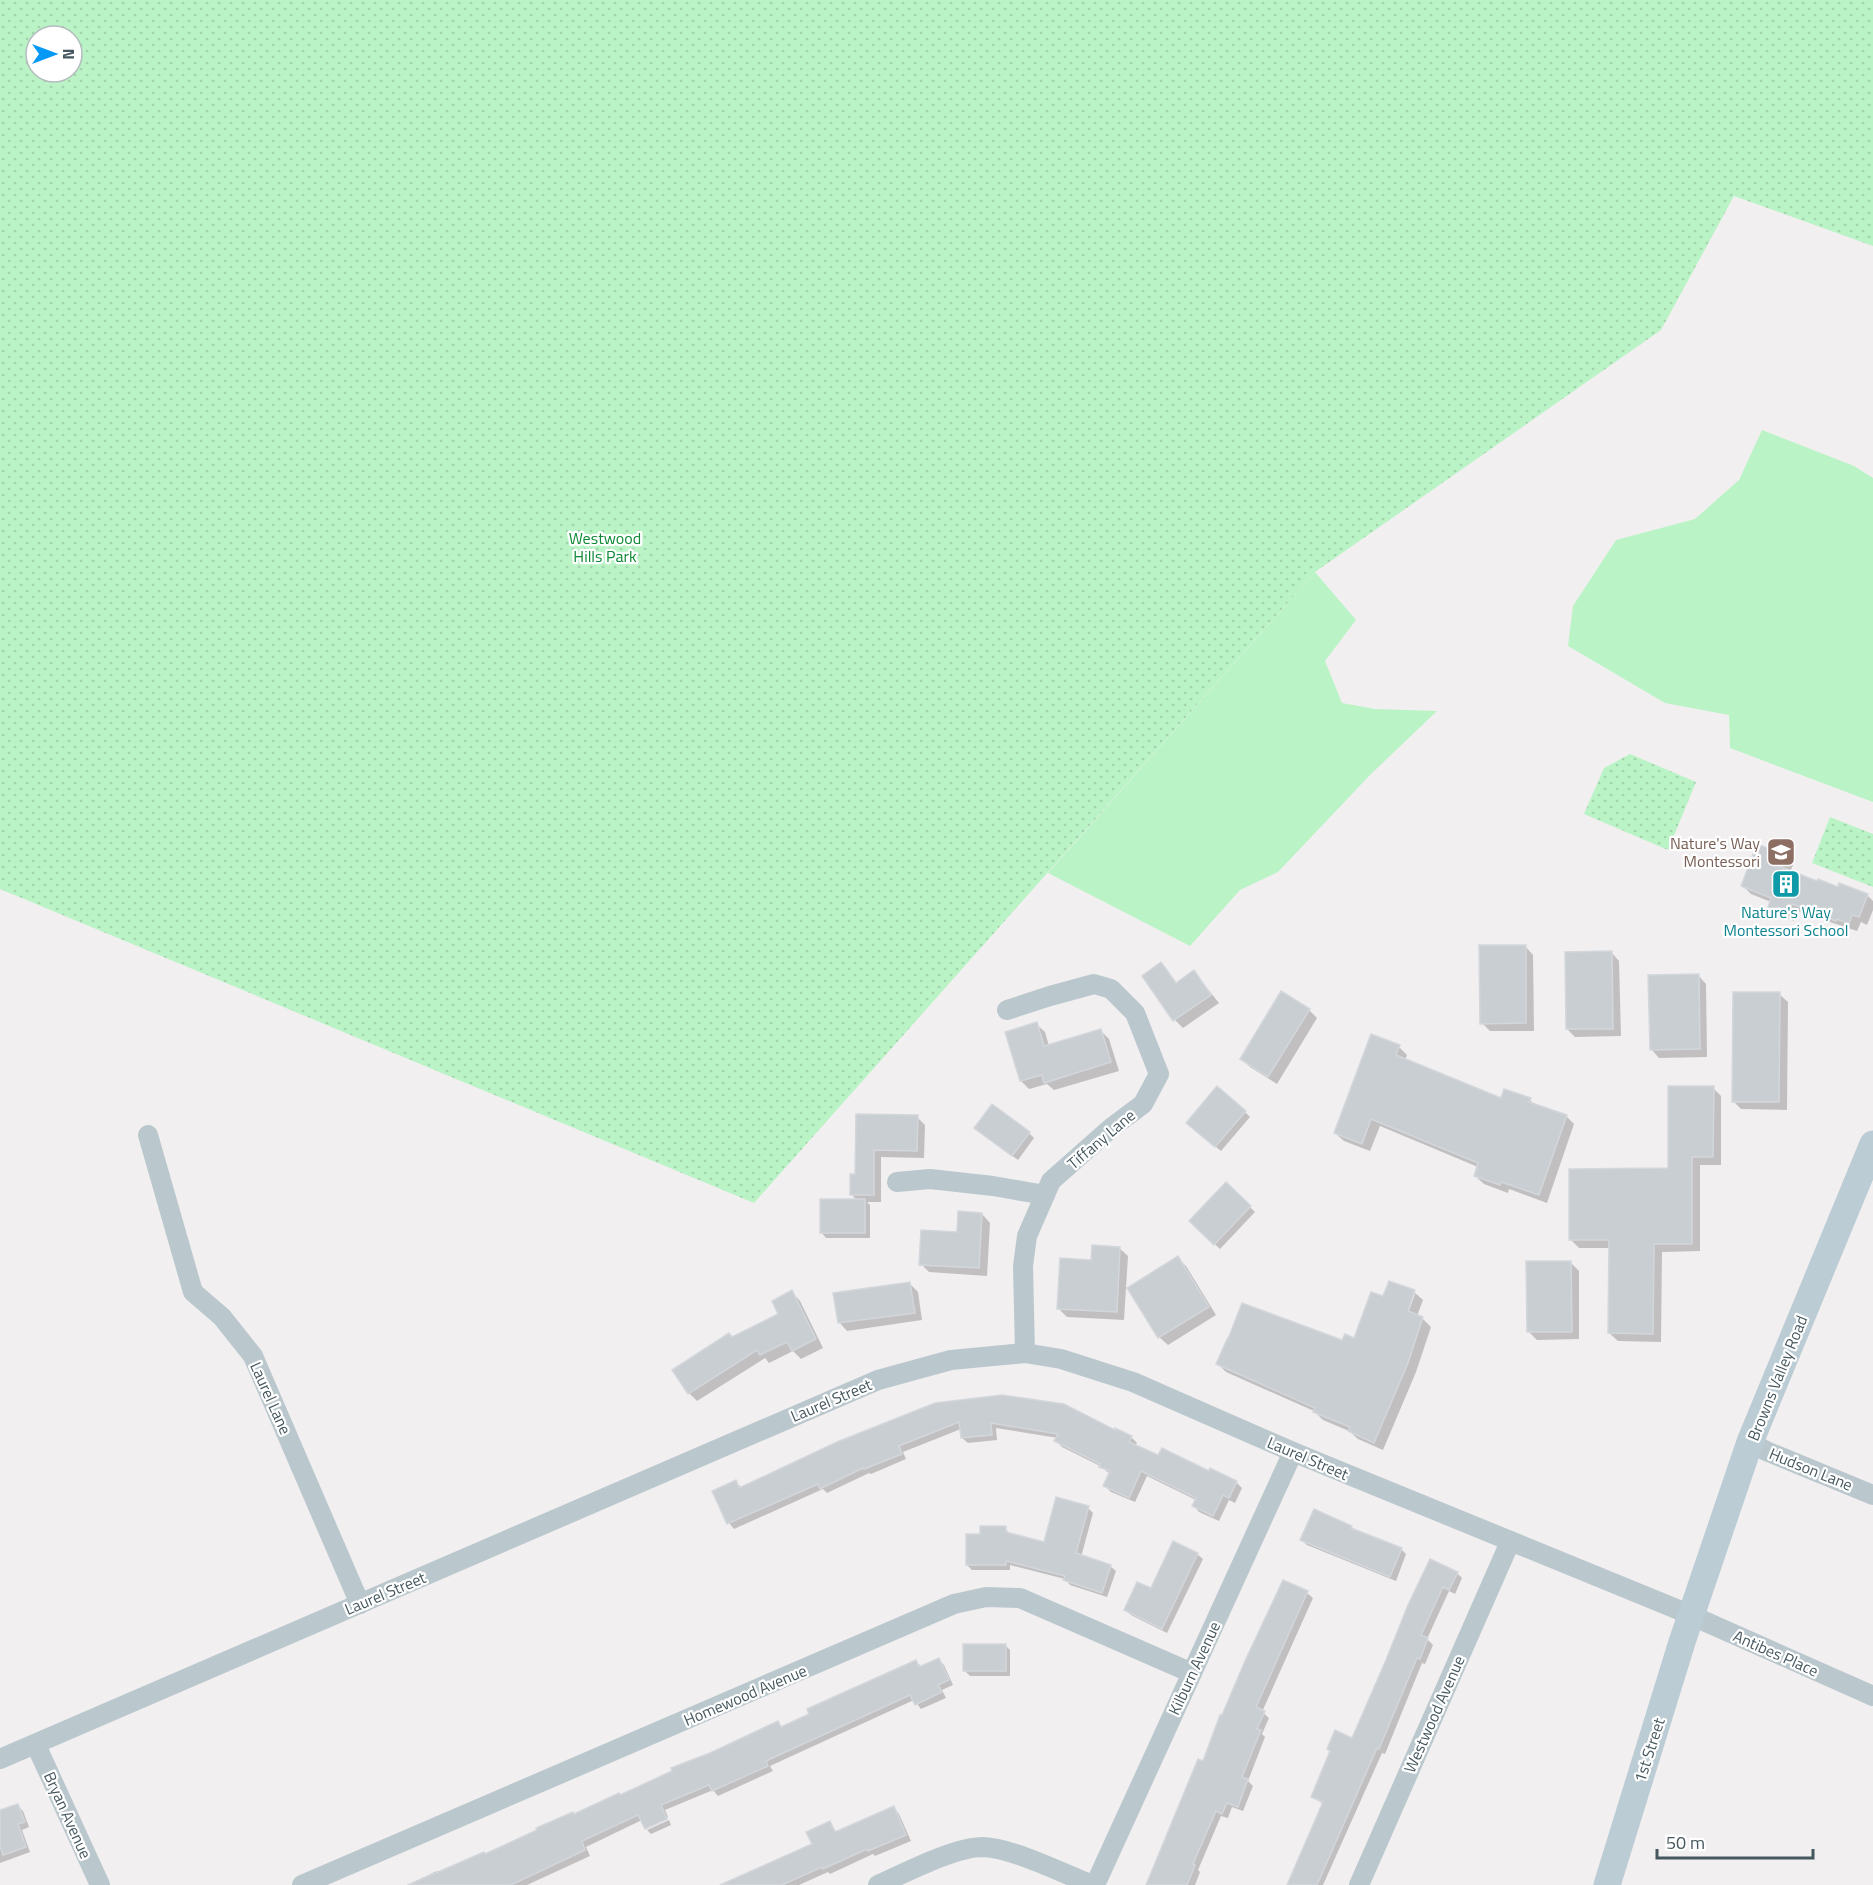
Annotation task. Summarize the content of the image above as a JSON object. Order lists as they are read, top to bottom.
{
  "streets": {
    "main road": ["Browns Valley Road", "1st Street"],
    "street": [
      "Tiffany Lane",
      "Laurel Lane",
      "Laurel Street",
      "Hudson Lane",
      "Antibes Place",
      "Kilburn Avenue",
      "Homewood Avenue",
      "Westwood Avenue",
      "Bryan Avenue"
    ]
  },
  "crossings": [
    ["Tiffany Lane", "Laurel Street"],
    ["Browns Valley Road", "Laurel Street"],
    ["Browns Valley Road", "Hudson Lane"],
    ["Browns Valley Road", "Antibes Place"],
    ["Browns Valley Road", "1st Street"],
    ["Laurel Lane", "Laurel Street"],
    ["Laurel Street", "Antibes Place"],
    ["Laurel Street", "Kilburn Avenue"],
    ["Laurel Street", "Westwood Avenue"],
    ["Laurel Street", "1st Street"],
    ["Laurel Street", "Bryan Avenue"],
    ["Antibes Place", "1st Street"],
    ["Kilburn Avenue", "Homewood Avenue"]
  ],
  "parks": ["Westwood Hills Park"],
  "places": {
    "school or university": ["Nature's Way Montessori"],
    "building": ["Nature's Way Montessori School"]
  },
  "scale_bar": "50 m",
  "north": "right"
}
